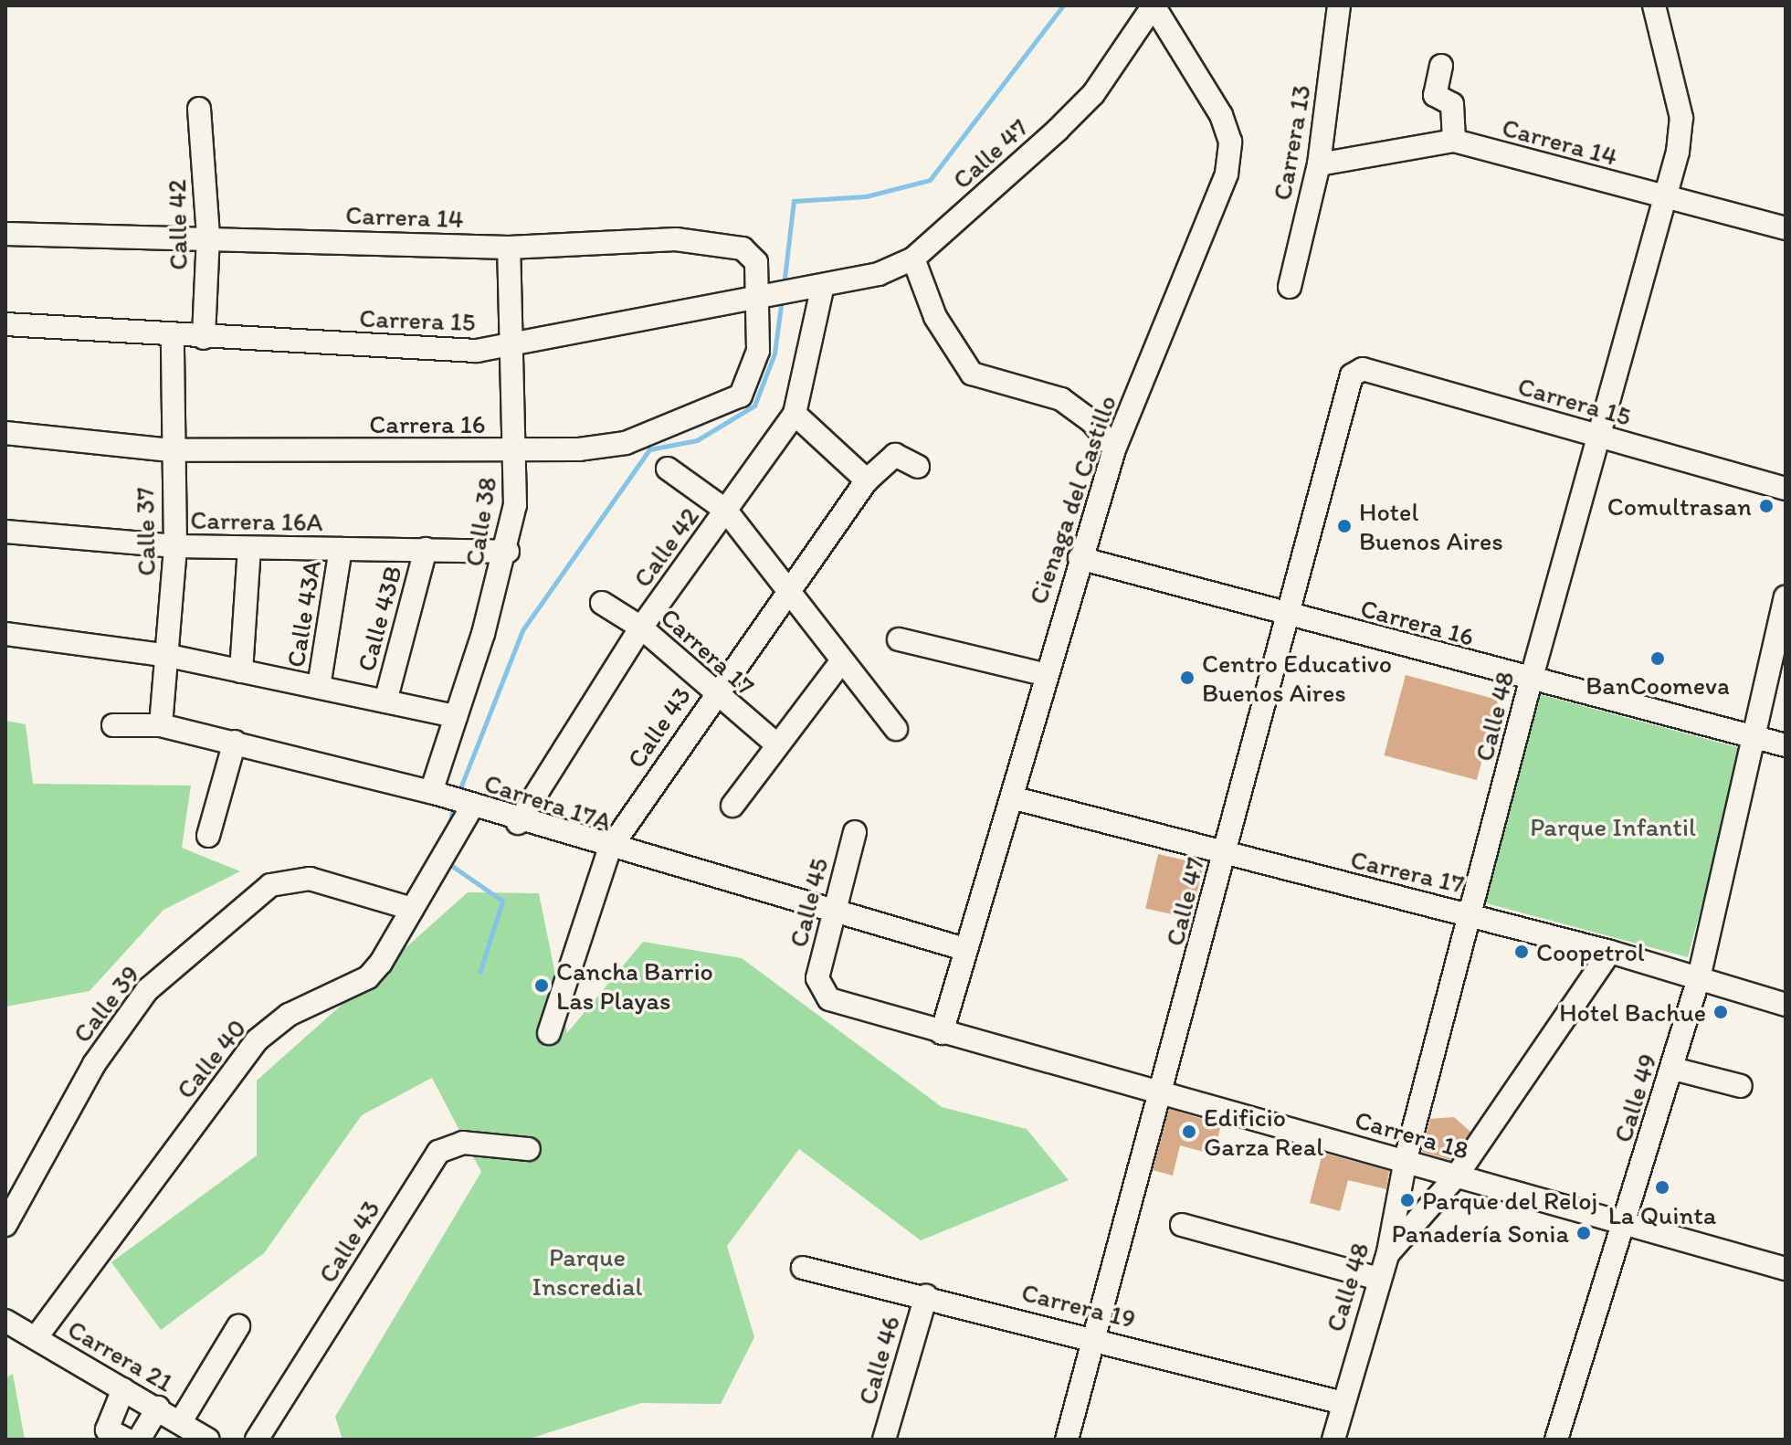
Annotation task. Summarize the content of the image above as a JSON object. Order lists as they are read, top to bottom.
{
  "streets": {
    "street": [
      "Carrera 14",
      "Carrera 13",
      "Calle 47",
      "Calle 42",
      "Carrera 15",
      "Carrera 16",
      "Cienaga del Castillo",
      "Carrera 16A",
      "Calle 38",
      "Calle 37",
      "Calle 43A",
      "Calle 43B",
      "Carrera 17",
      "Calle 48",
      "Calle 43",
      "Carrera 17A",
      "Calle 45",
      "Calle 39",
      "Calle 40",
      "Calle 49",
      "Carrera 18",
      "Carrera 19",
      "Carrera 21",
      "Calle 46"
    ]
  },
  "crossings": [
    ["Carrera 14", "Carrera 13"],
    ["Carrera 14", "Calle 42"],
    ["Carrera 14", "Carrera 15"],
    ["Carrera 14", "Carrera 16"],
    ["Carrera 14", "Calle 38"],
    ["Carrera 14", "Calle 48"],
    ["Calle 47", "Calle 42"],
    ["Calle 47", "Carrera 15"],
    ["Calle 47", "Carrera 16"],
    ["Calle 47", "Cienaga del Castillo"],
    ["Calle 47", "Carrera 17"],
    ["Calle 47", "Carrera 18"],
    ["Calle 47", "Carrera 19"],
    ["Calle 42", "Carrera 15"],
    ["Calle 42", "Carrera 17"],
    ["Calle 42", "Carrera 17A"],
    ["Carrera 15", "Carrera 16"],
    ["Carrera 15", "Calle 38"],
    ["Carrera 15", "Calle 37"],
    ["Carrera 15", "Calle 48"],
    ["Carrera 16", "Cienaga del Castillo"],
    ["Carrera 16", "Calle 38"],
    ["Carrera 16", "Calle 37"],
    ["Carrera 16", "Calle 48"],
    ["Carrera 16", "Calle 49"],
    ["Cienaga del Castillo", "Carrera 17"],
    ["Cienaga del Castillo", "Carrera 17A"],
    ["Cienaga del Castillo", "Carrera 18"],
    ["Carrera 16A", "Calle 38"],
    ["Carrera 16A", "Calle 37"],
    ["Carrera 16A", "Calle 43A"],
    ["Carrera 16A", "Calle 43B"],
    ["Calle 38", "Carrera 17A"],
    ["Calle 38", "Calle 40"],
    ["Calle 37", "Carrera 17A"],
    ["Carrera 17", "Calle 48"],
    ["Carrera 17", "Calle 43"],
    ["Carrera 17", "Calle 49"],
    ["Calle 48", "Carrera 18"],
    ["Calle 48", "Carrera 19"],
    ["Calle 43", "Carrera 17A"],
    ["Carrera 17A", "Calle 45"],
    ["Carrera 17A", "Calle 40"],
    ["Calle 45", "Carrera 18"],
    ["Calle 39", "Calle 40"],
    ["Calle 40", "Carrera 21"],
    ["Calle 49", "Carrera 18"],
    ["Carrera 19", "Calle 46"]
  ],
  "parks": ["Parque Infantil", "Parque Inscredial"],
  "places": [
    "Comultrasan",
    "Hotel Buenos Aires",
    "BanCoomeva",
    "Centro Educativo Buenos Aires",
    "Coopetrol",
    "Cancha Barrio Las Playas",
    "Hotel Bachue",
    "Edificio Garza Real",
    "La Quinta",
    "Parque del Reloj",
    "Panadería Sonia"
  ]
}
